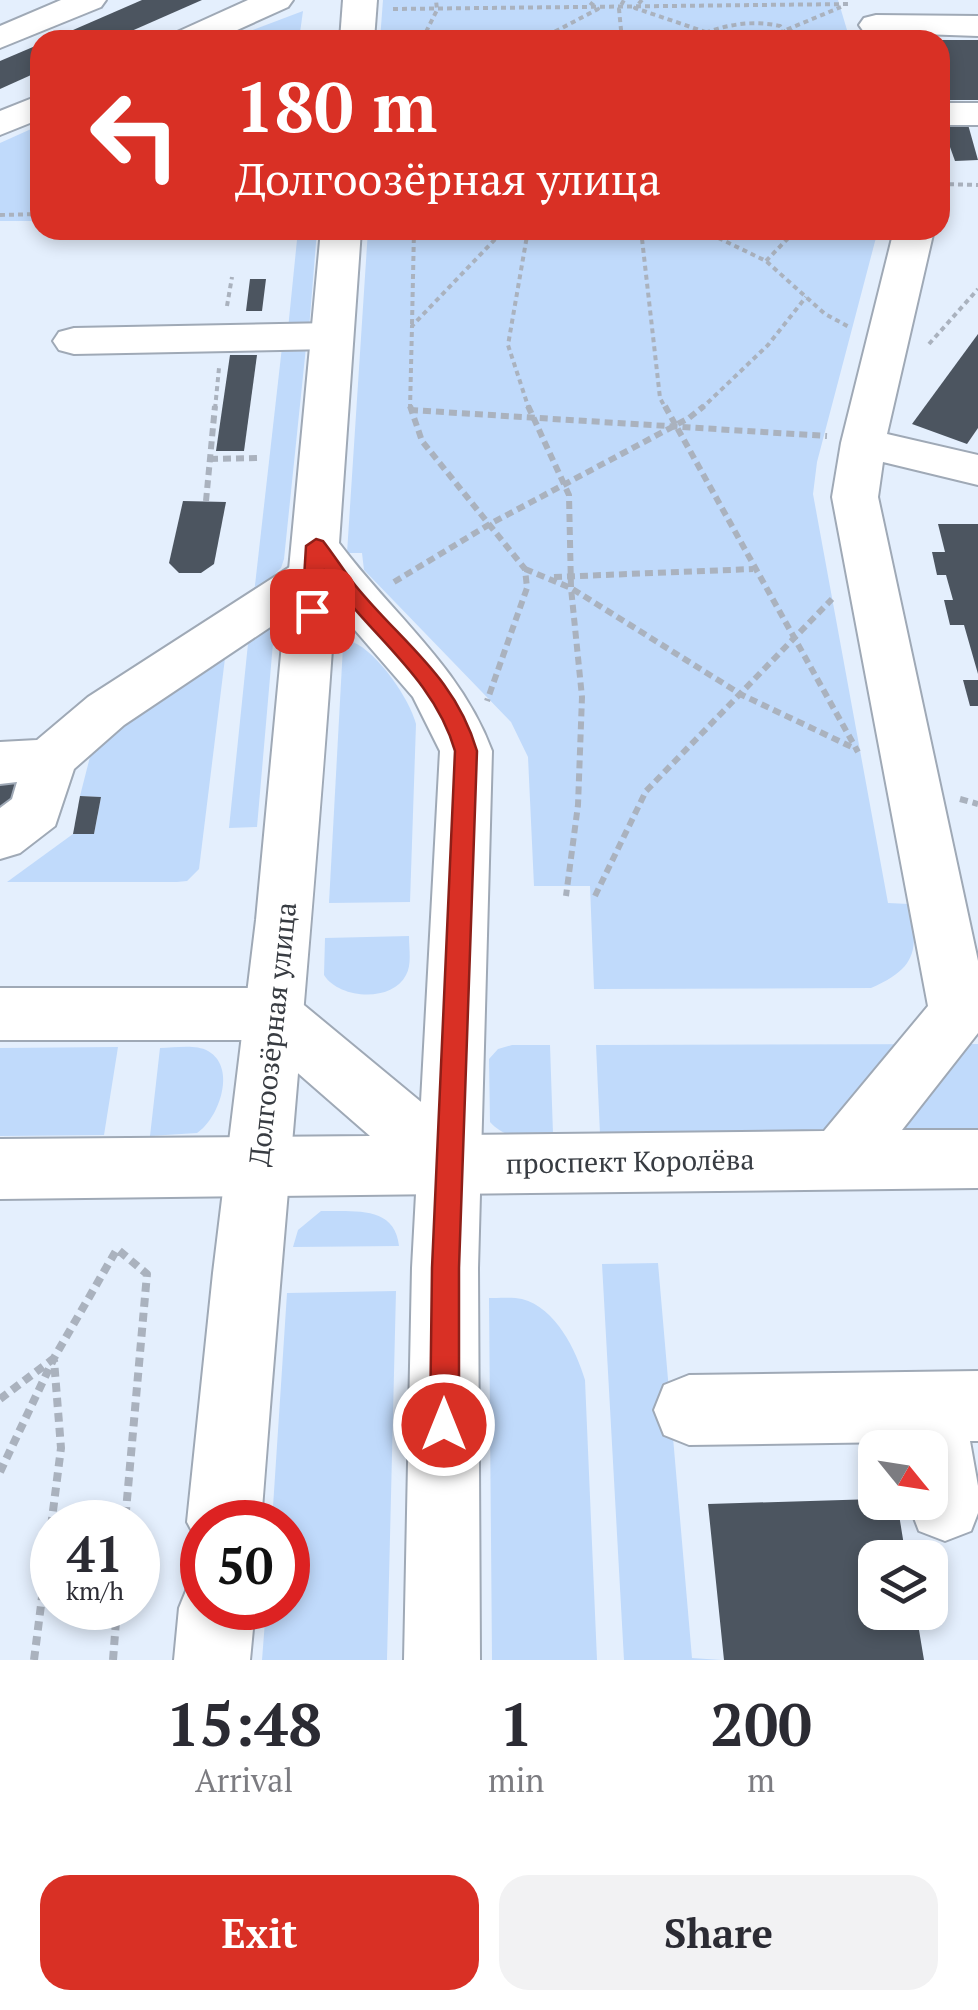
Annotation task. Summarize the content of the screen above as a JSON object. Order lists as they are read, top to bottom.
{
  "streets": {
    "street": ["Долгоозёрная улица", "проспект Королёва"]
  },
  "crossings": [
    ["Долгоозёрная улица", "проспект Королёва"]
  ],
  "north": "bottom right",
  "page": {
    "turn": ["180 m", "Долгоозёрная улица"],
    "speed": "41 km/h",
    "limit": "50",
    "eta": [
      "15:48",
      "Arrival",
      "1",
      "min",
      "200",
      "m"
    ],
    "buttons": ["Exit", "Share"]
  }
}
